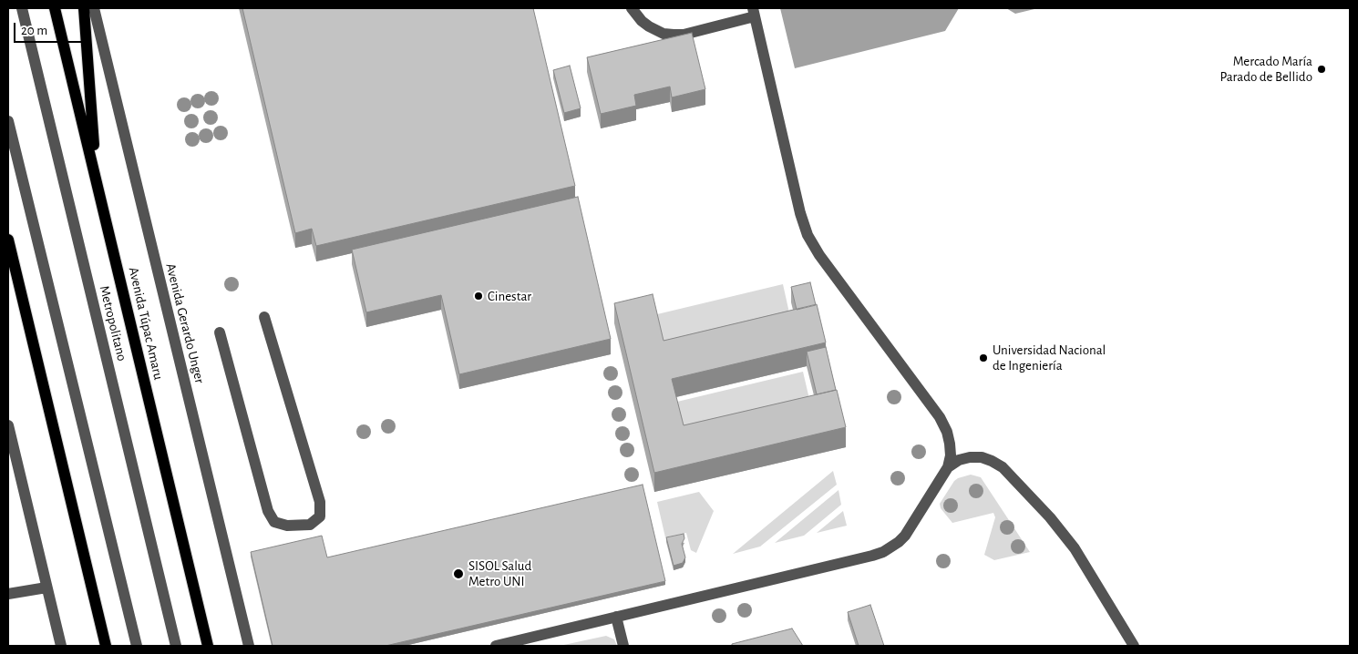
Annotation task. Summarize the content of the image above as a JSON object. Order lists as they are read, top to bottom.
{
  "streets": {
    "main road": ["Avenida Túpac Amaru"],
    "street": ["Metropolitano", "Avenida Gerardo Unger"]
  },
  "places": [
    "Mercado María Parado de Bellido",
    "Cinestar",
    "Universidad Nacional de Ingeniería",
    "SISOL Salud Metro UNI"
  ],
  "scale_bar": "20 m"
}
